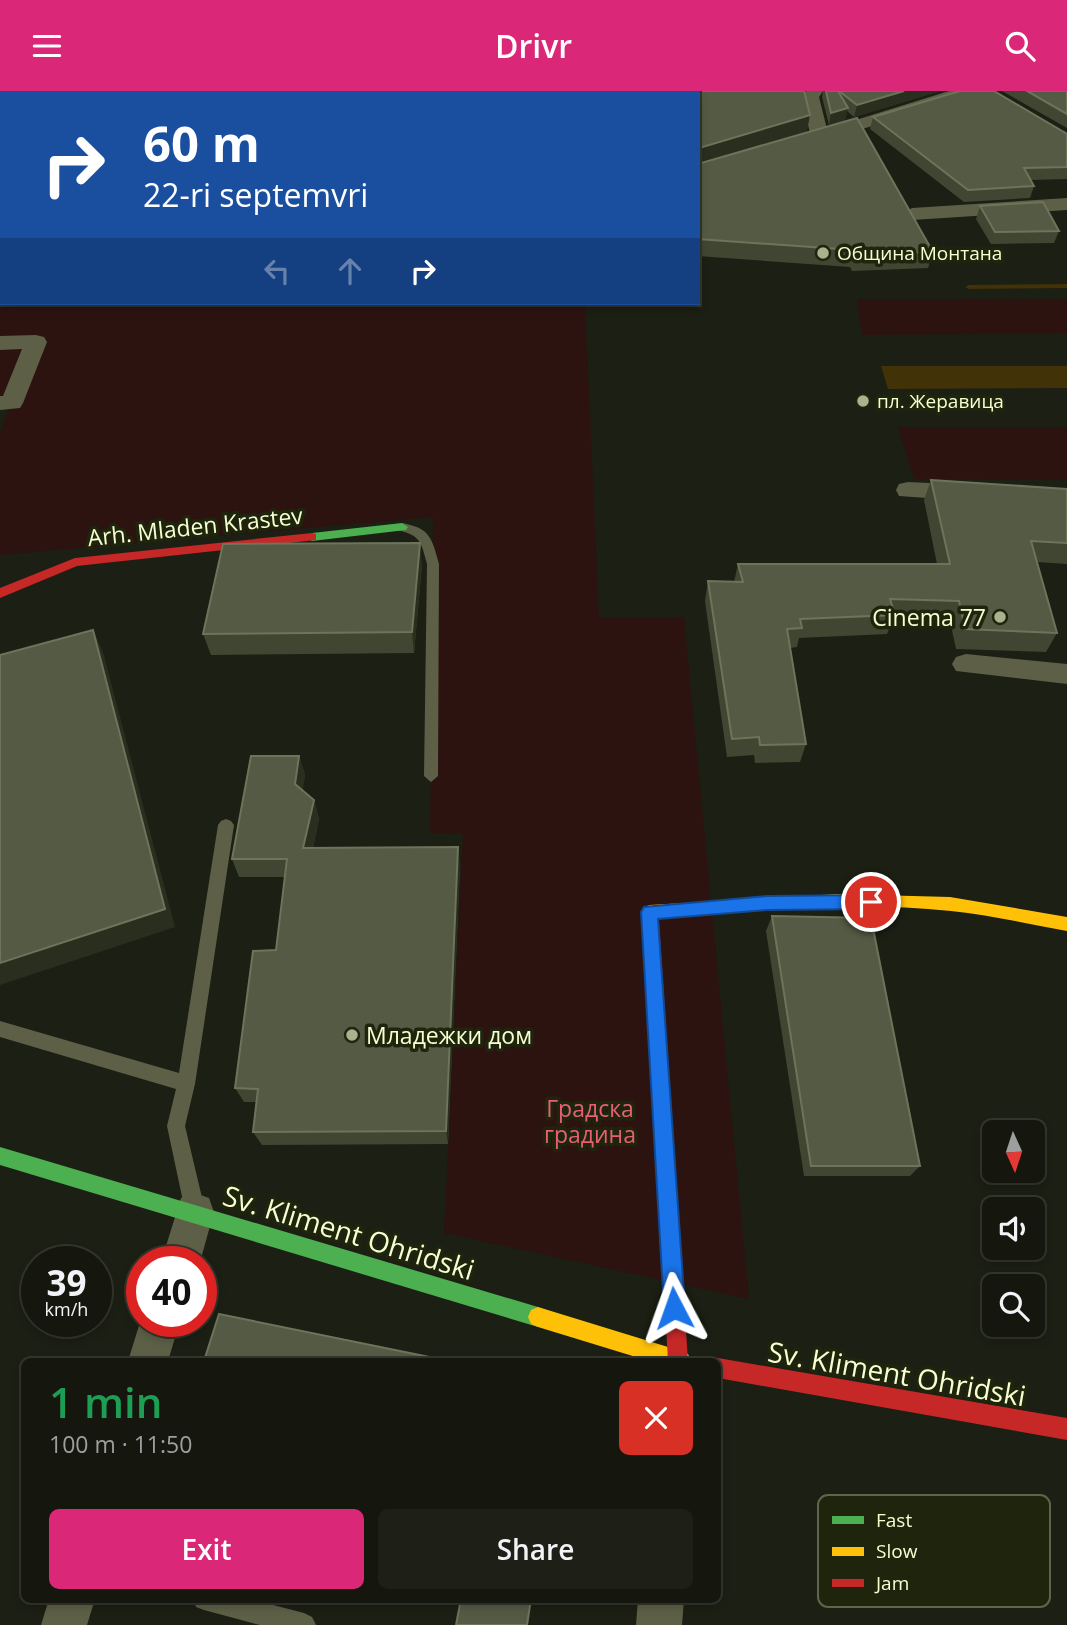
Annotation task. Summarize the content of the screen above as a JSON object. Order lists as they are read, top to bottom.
{
  "streets": {
    "street": ["Arh. Mladen Krastev", "Sv. Kliment Ohridski"]
  },
  "parks": ["Градска градина"],
  "places": [
    "Община Монтана",
    "пл. Жеравица",
    "Cinema 77",
    "Младежки дом"
  ],
  "legend": ["Fast", "Slow", "Jam"],
  "north": "bottom",
  "page": {
    "header": "Drivr",
    "turn": ["60 m", "22-ri septemvri"],
    "speed": "39 km/h",
    "limit": "40",
    "heading": ["1 min", "100 m · 11:50"],
    "buttons": ["Exit", "Share"]
  }
}
